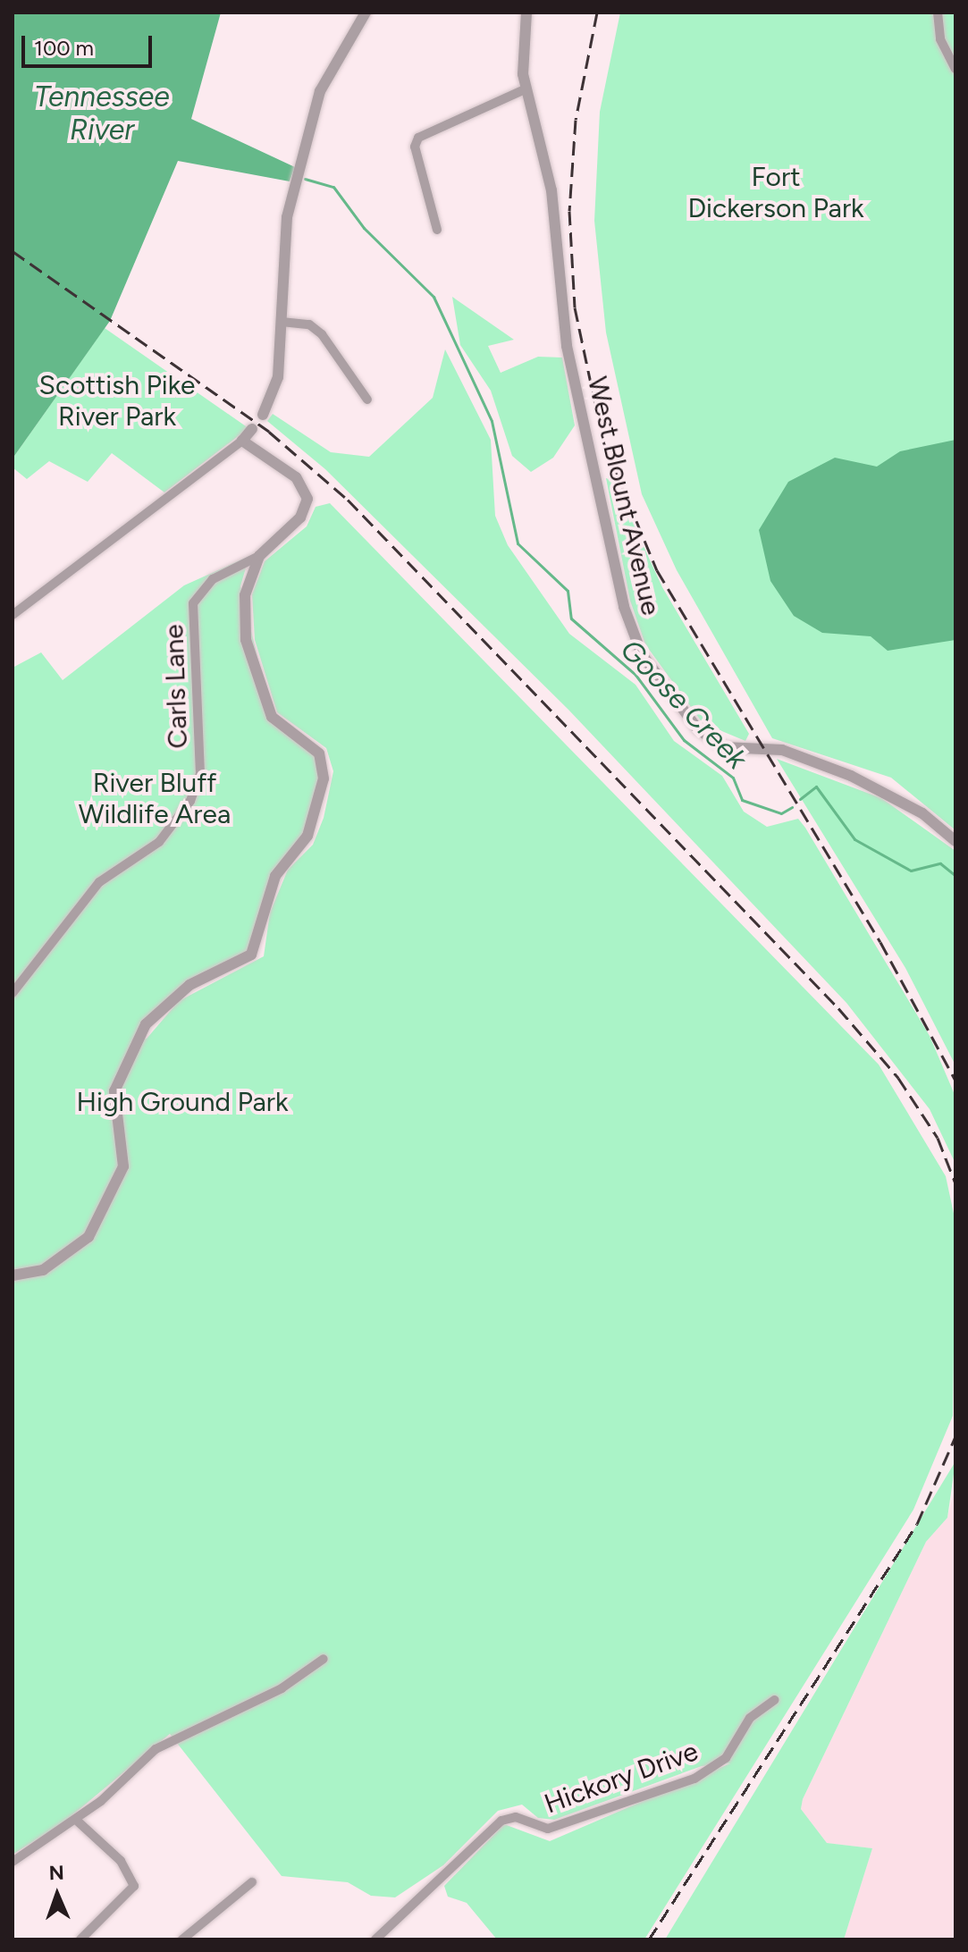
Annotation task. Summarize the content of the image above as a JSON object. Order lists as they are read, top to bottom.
{
  "streets": {
    "street": ["West Blount Avenue", "Carls Lane", "Hickory Drive"]
  },
  "water": ["Tennessee River", "Goose Creek"],
  "parks": [
    "Fort Dickerson Park",
    "Scottish Pike River Park",
    "River Bluff Wildlife Area",
    "High Ground Park"
  ],
  "scale_bar": "100 m",
  "north": "top"
}
